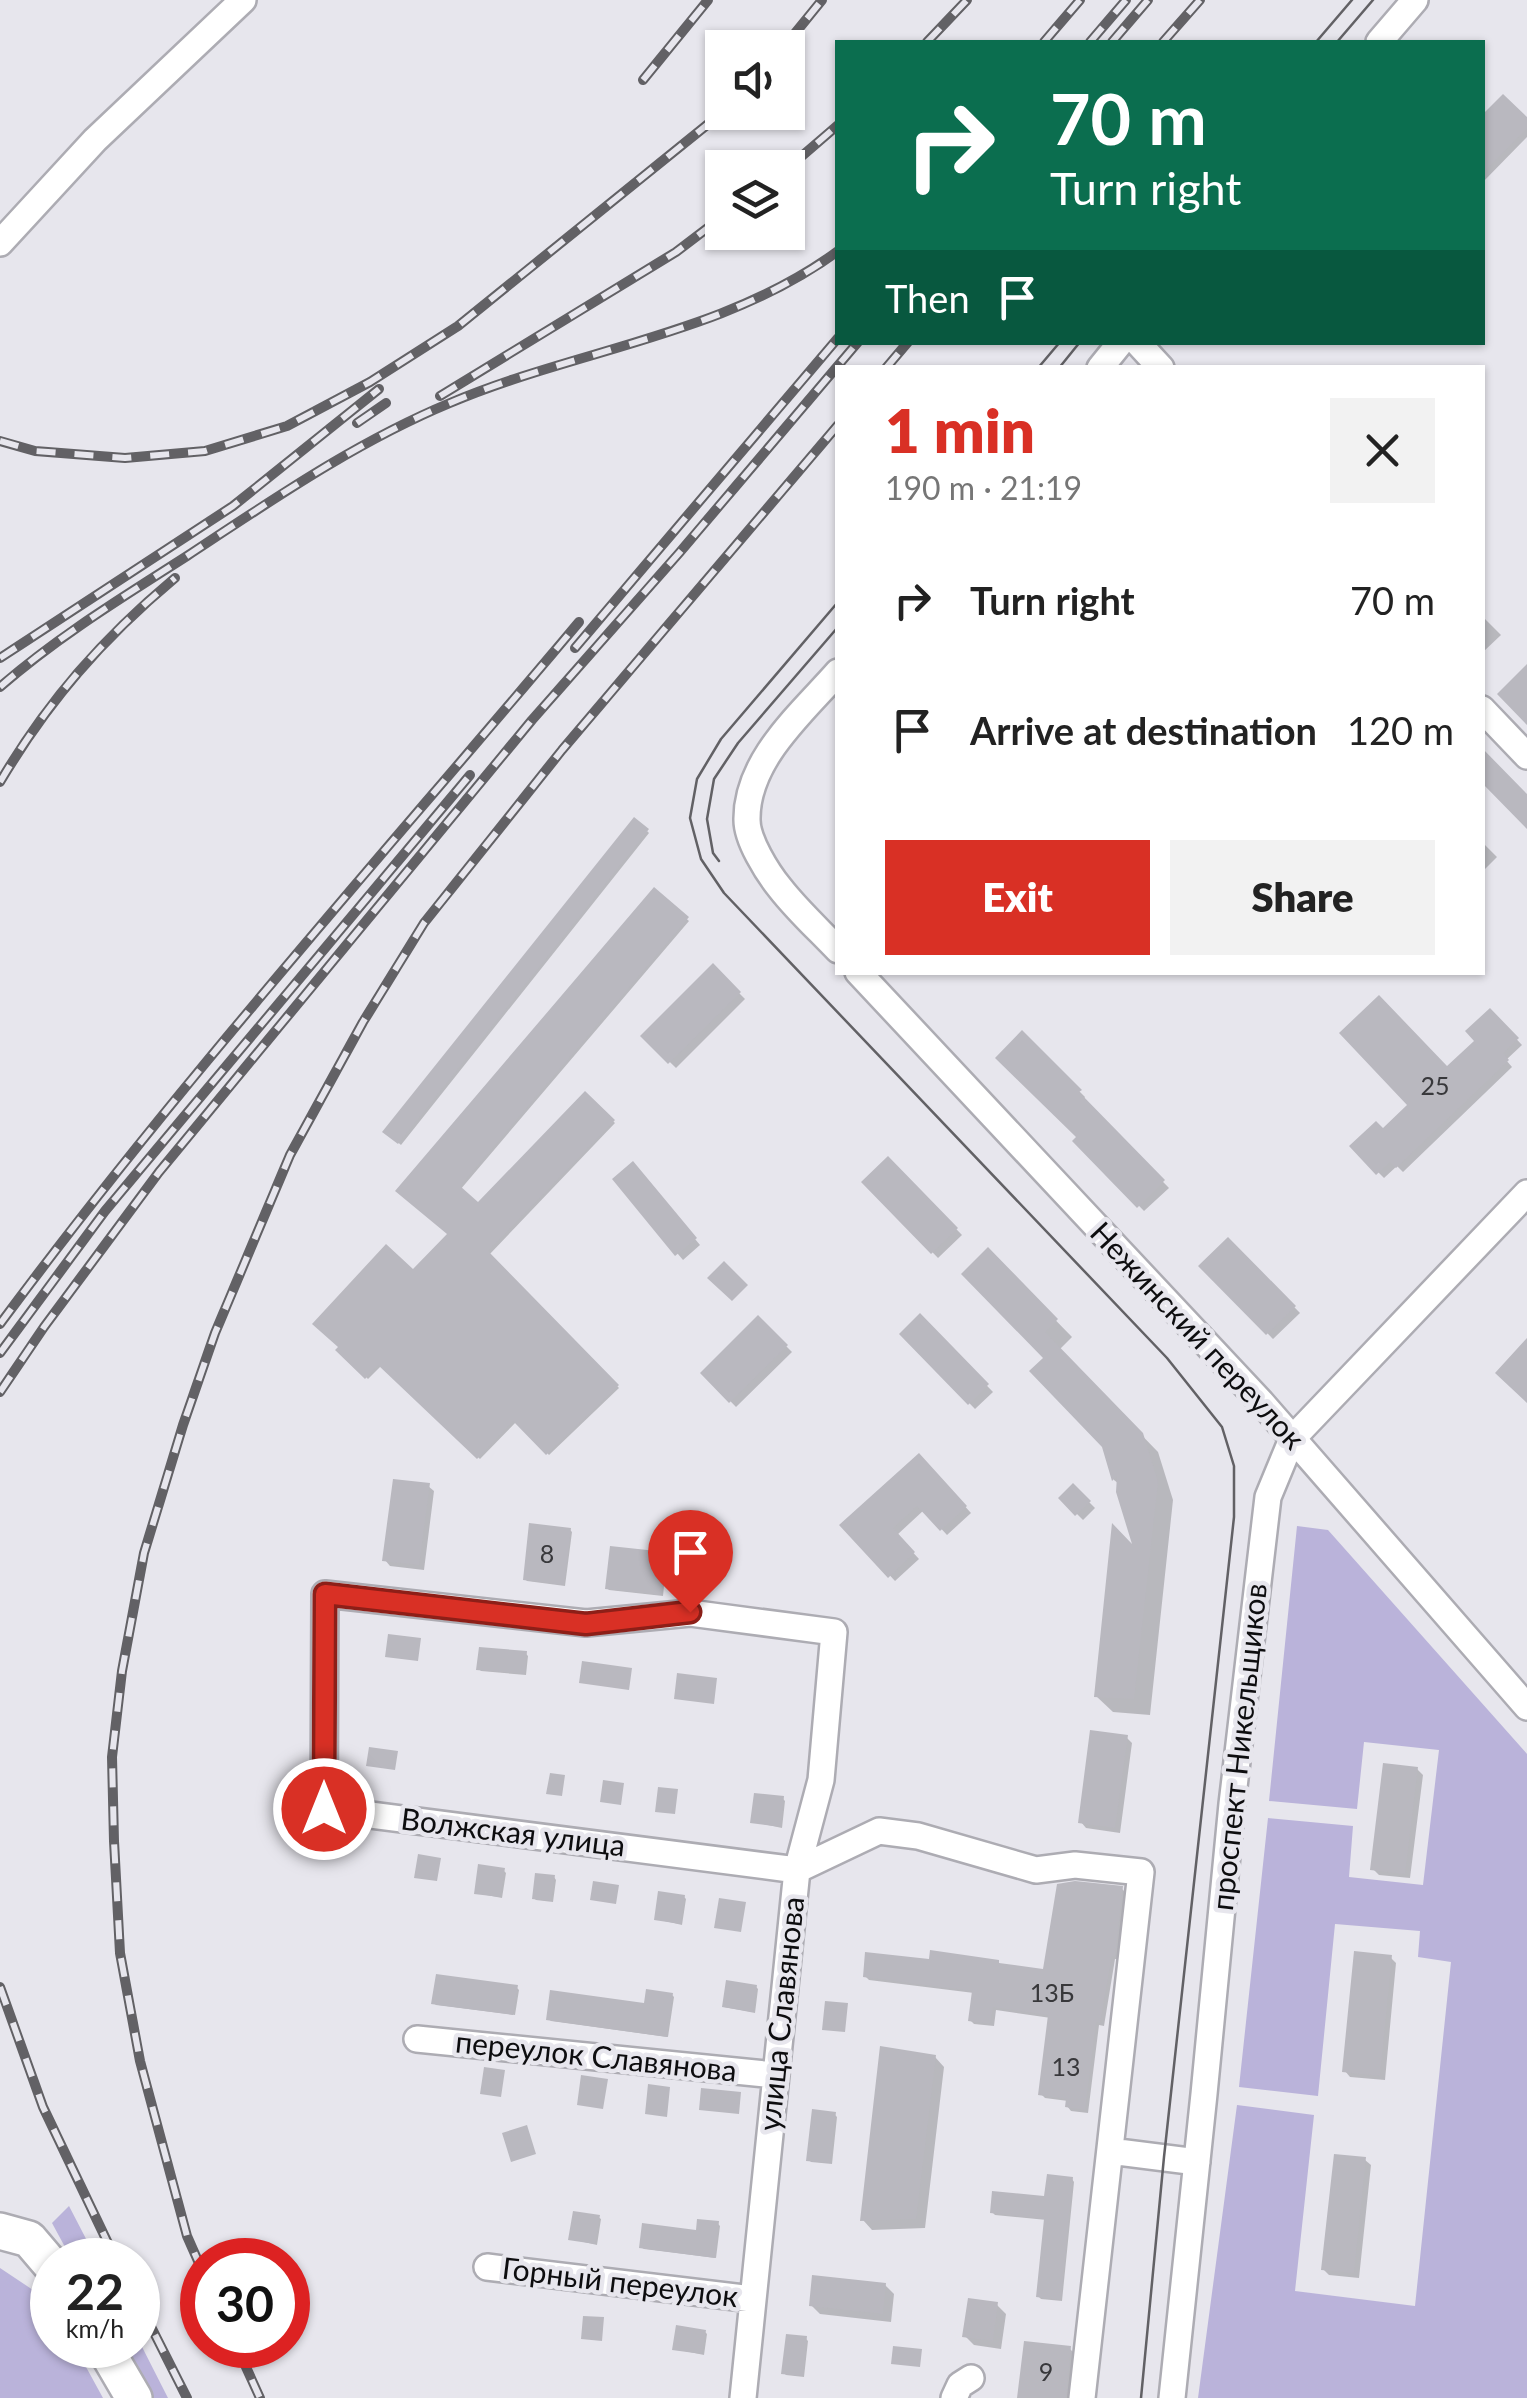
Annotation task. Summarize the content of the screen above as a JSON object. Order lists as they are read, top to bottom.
{
  "streets": {
    "street": [
      "Нежинский переулок",
      "проспект Никельщиков",
      "Волжская улица",
      "улица Славянова",
      "переулок Славянова",
      "Горный переулок"
    ]
  },
  "crossings": [
    ["Нежинский переулок", "проспект Никельщиков"],
    ["Волжская улица", "улица Славянова"],
    ["улица Славянова", "переулок Славянова"],
    ["улица Славянова", "Горный переулок"]
  ],
  "house_numbers": [
    "25",
    "8",
    "13Б",
    "13",
    "9"
  ],
  "page": {
    "turn": ["70 m", "Turn right"],
    "then": "Then",
    "heading": ["1 min", "190 m · 21:19"],
    "list": [
      {
        "name": "Turn right",
        "value": "70 m"
      },
      {
        "name": "Arrive at destination",
        "value": "120 m"
      }
    ],
    "buttons": ["Exit", "Share"],
    "speed": "22 km/h",
    "limit": "30"
  }
}
